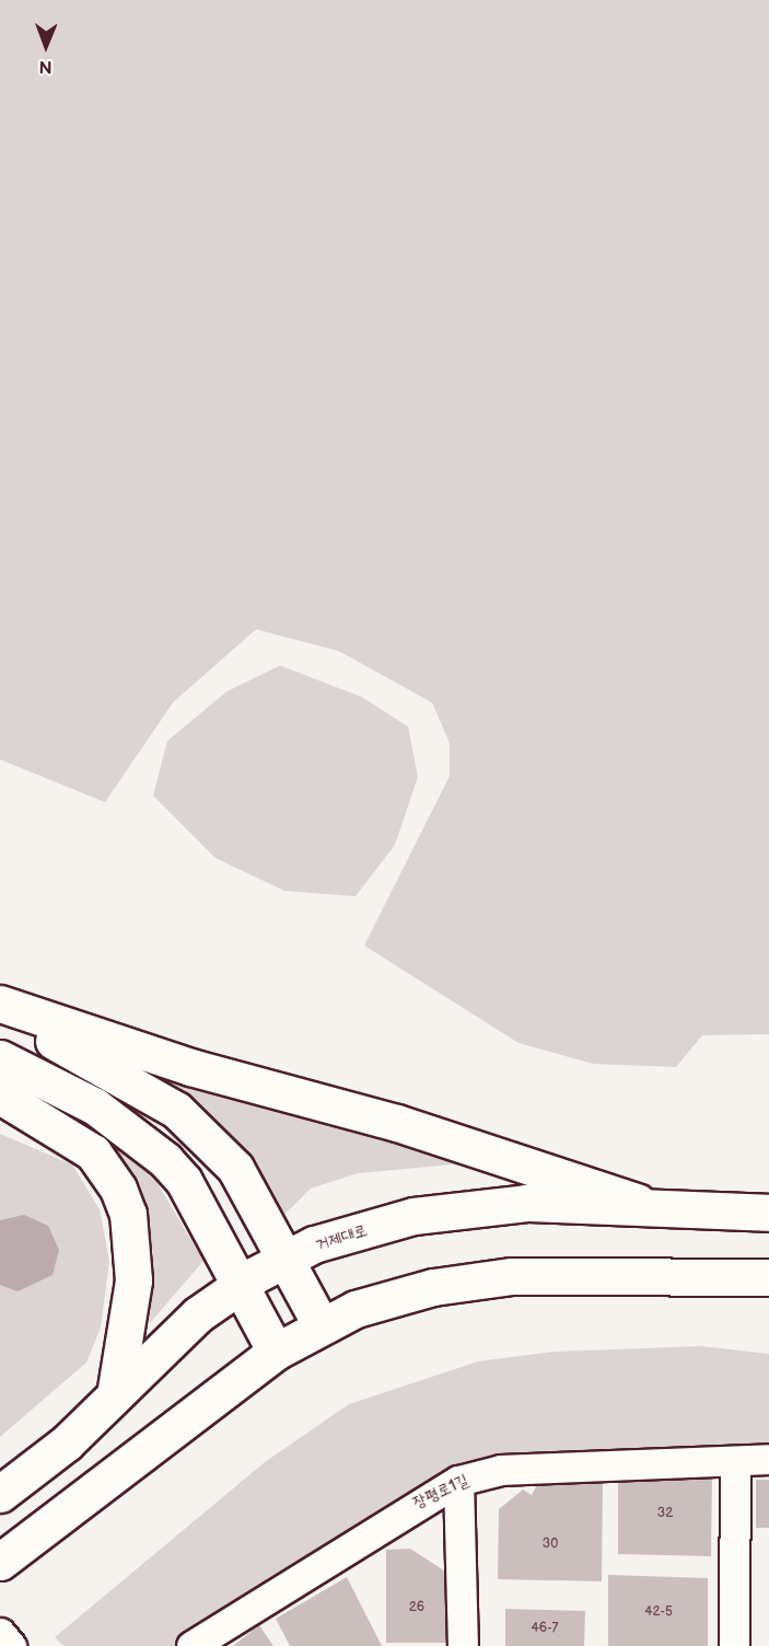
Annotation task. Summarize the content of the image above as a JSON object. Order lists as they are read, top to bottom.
{
  "streets": {
    "street": ["거제대로", "장평로1길"]
  },
  "house_numbers": [
    "32",
    "30",
    "26",
    "42-5",
    "46-7"
  ],
  "north": "bottom"
}
